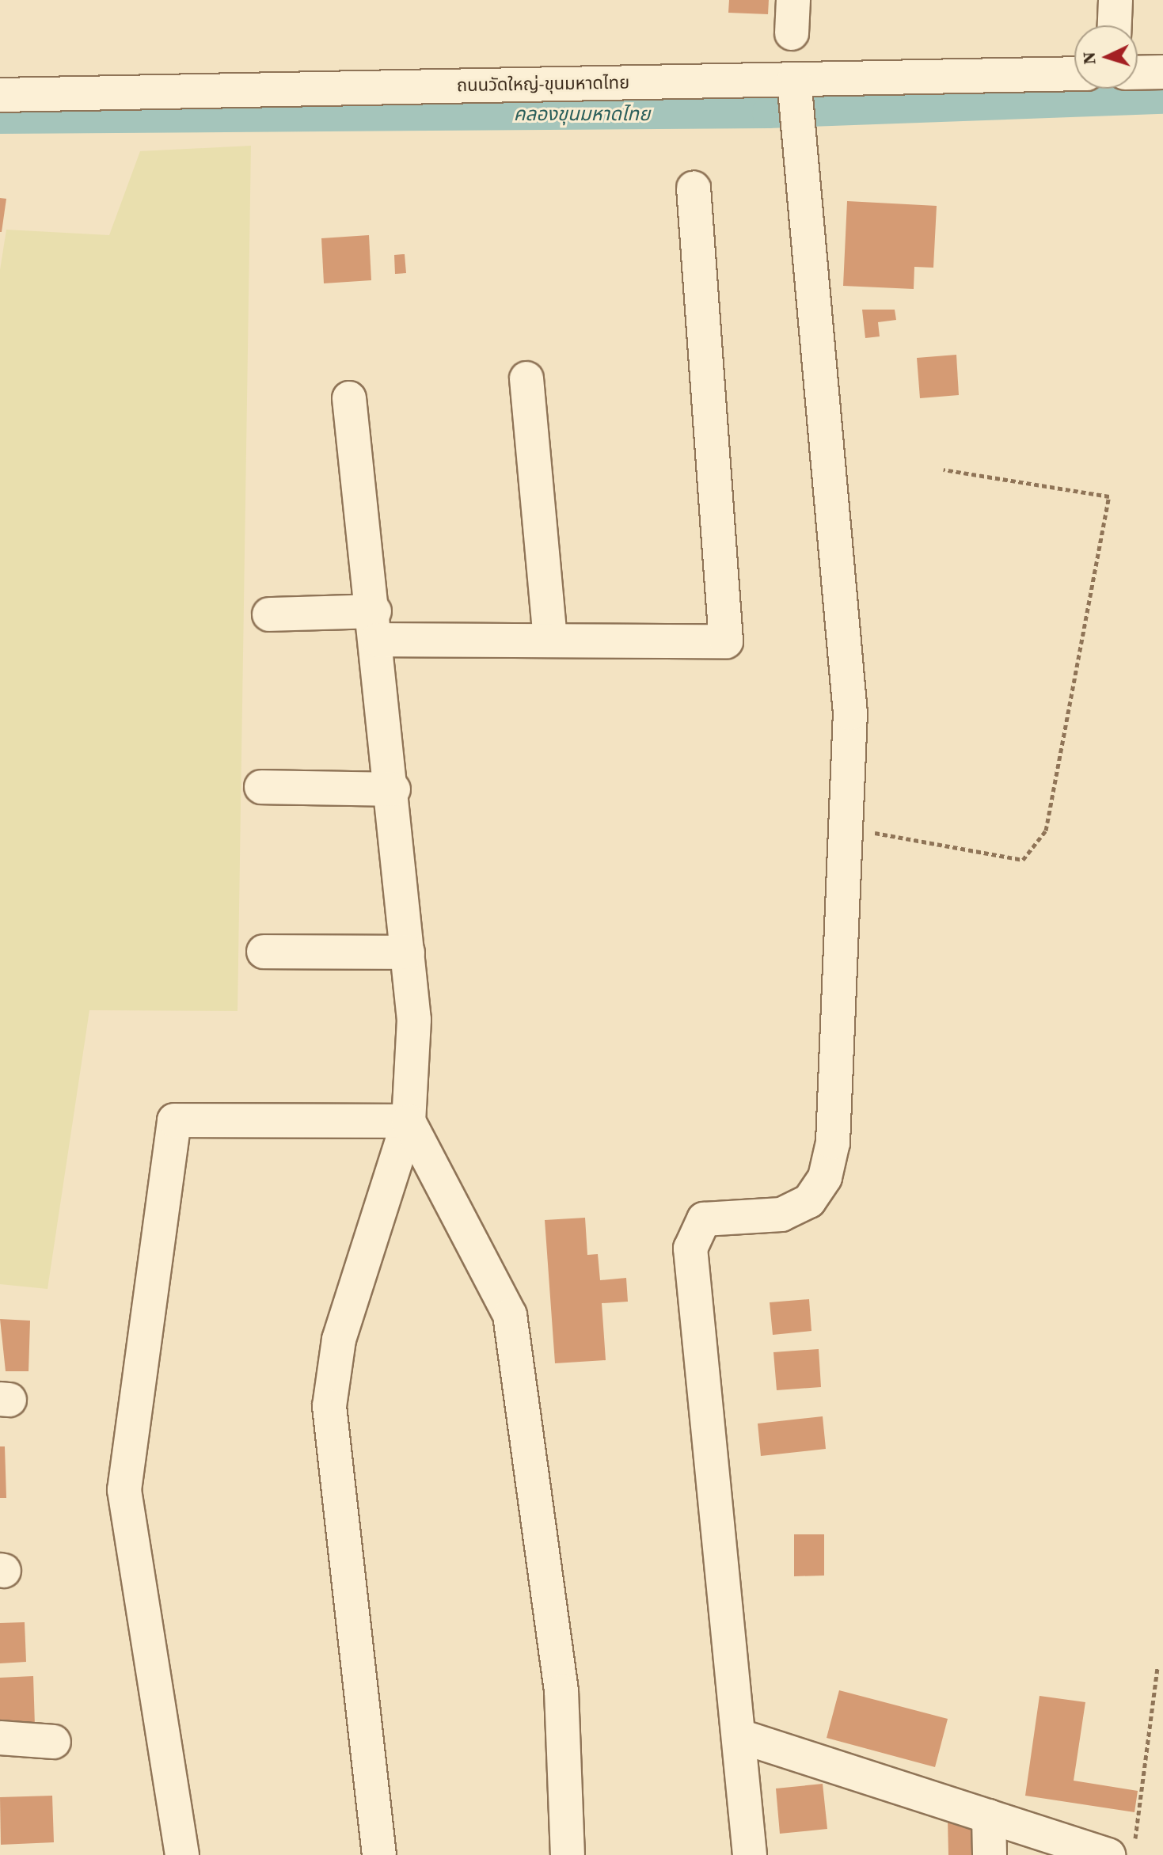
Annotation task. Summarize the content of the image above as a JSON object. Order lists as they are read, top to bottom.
{
  "streets": {
    "street": ["ถนนวัดใหญ่-ขุนมหาดไทย"]
  },
  "water": ["คลองขุนมหาดไทย"],
  "north": "left"
}
